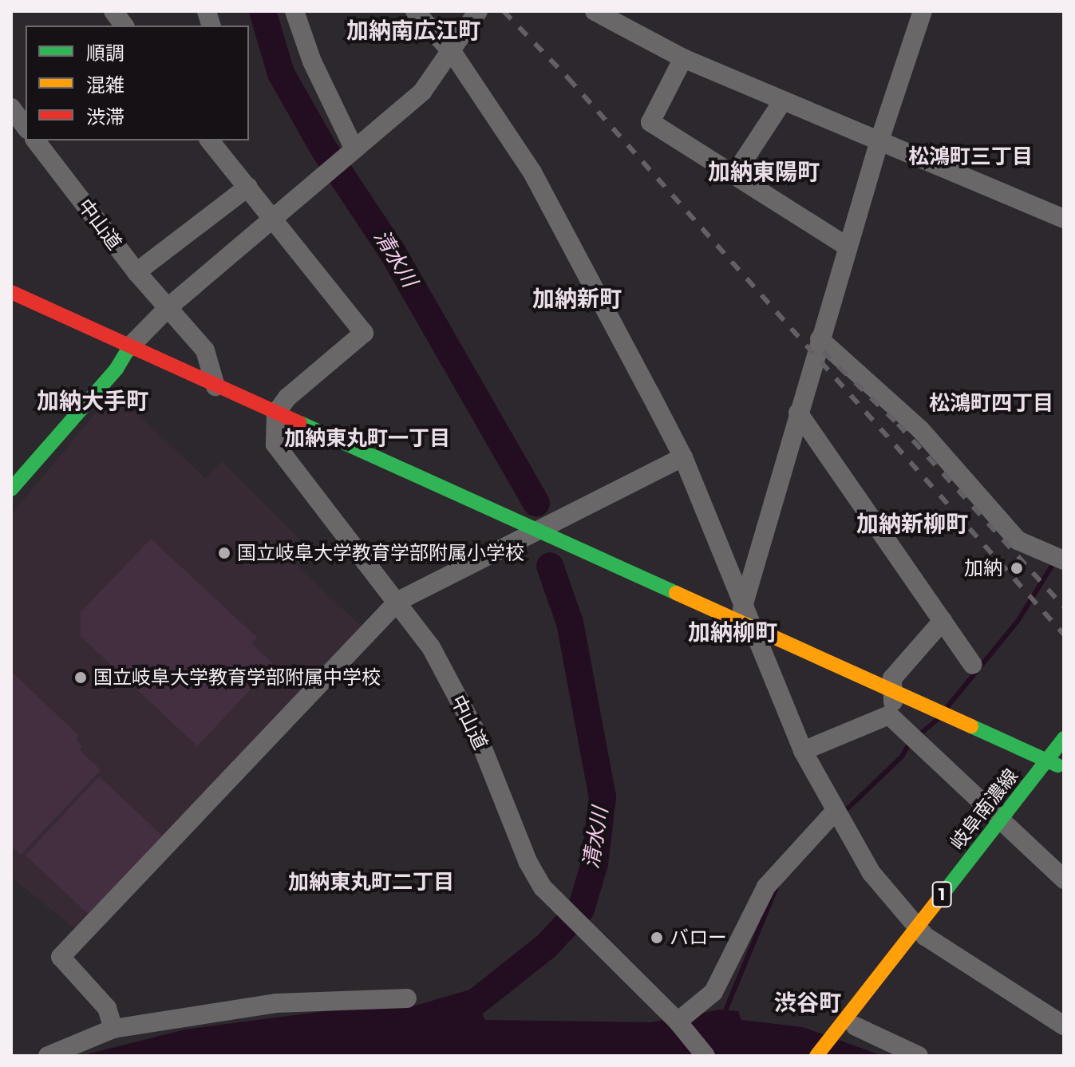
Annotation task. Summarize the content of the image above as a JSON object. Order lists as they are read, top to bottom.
{
  "streets": {
    "street": ["中山道", "岐阜南濃線", "1"]
  },
  "districts": [
    "加納南広江町",
    "松鴻町三丁目",
    "加納東陽町",
    "加納新町",
    "加納大手町",
    "松鴻町四丁目",
    "加納東丸町一丁目",
    "加納新柳町",
    "加納柳町",
    "加納東丸町二丁目",
    "渋谷町"
  ],
  "water": ["清水川"],
  "places": [
    "国立岐阜大学教育学部附属小学校",
    "加納",
    "国立岐阜大学教育学部附属中学校",
    "バロー"
  ],
  "legend": ["順調", "混雑", "渋滞"]
}
